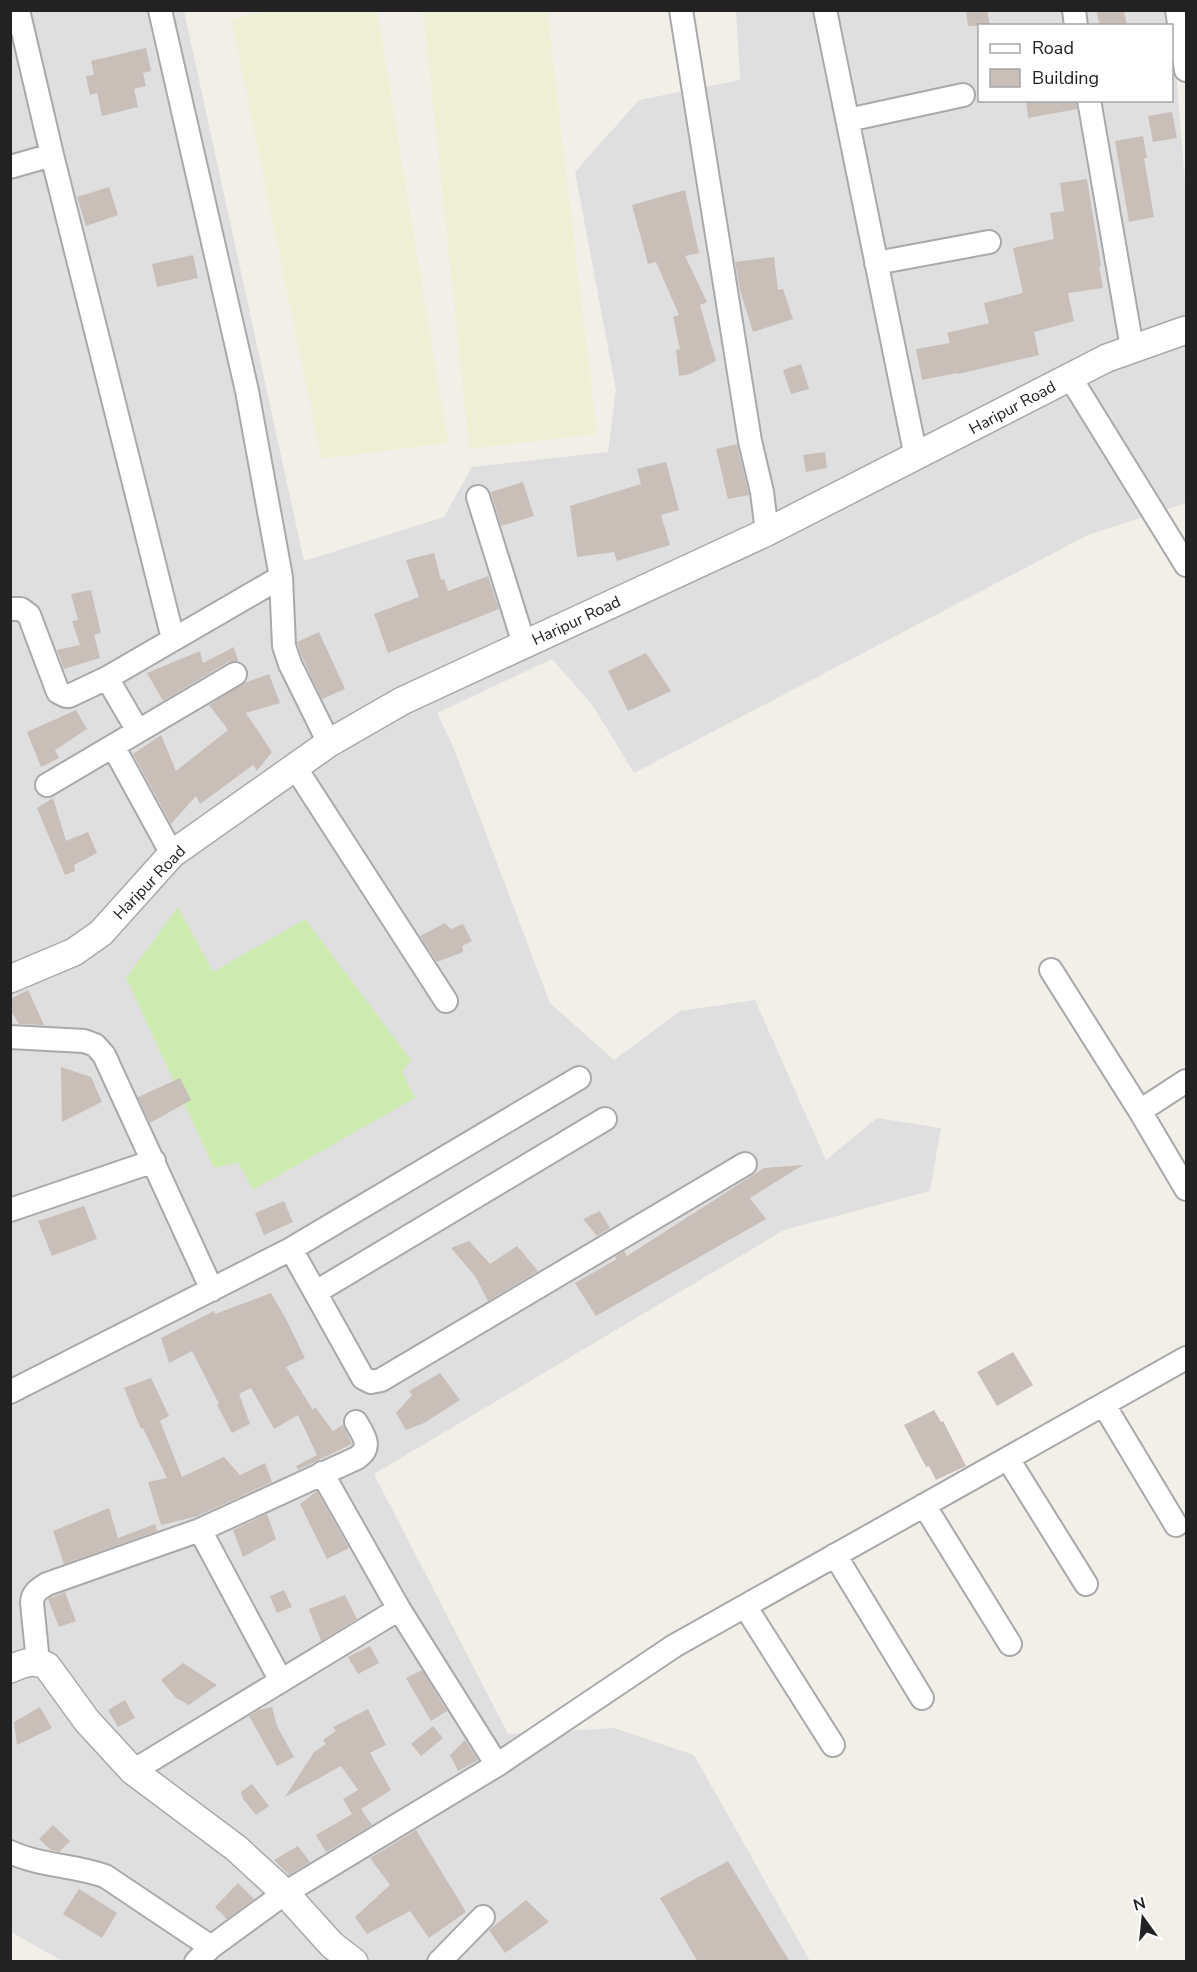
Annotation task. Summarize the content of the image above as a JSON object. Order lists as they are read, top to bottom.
{
  "streets": {
    "street": ["Haripur Road"]
  },
  "legend": ["Road", "Building"],
  "north": "top"
}
